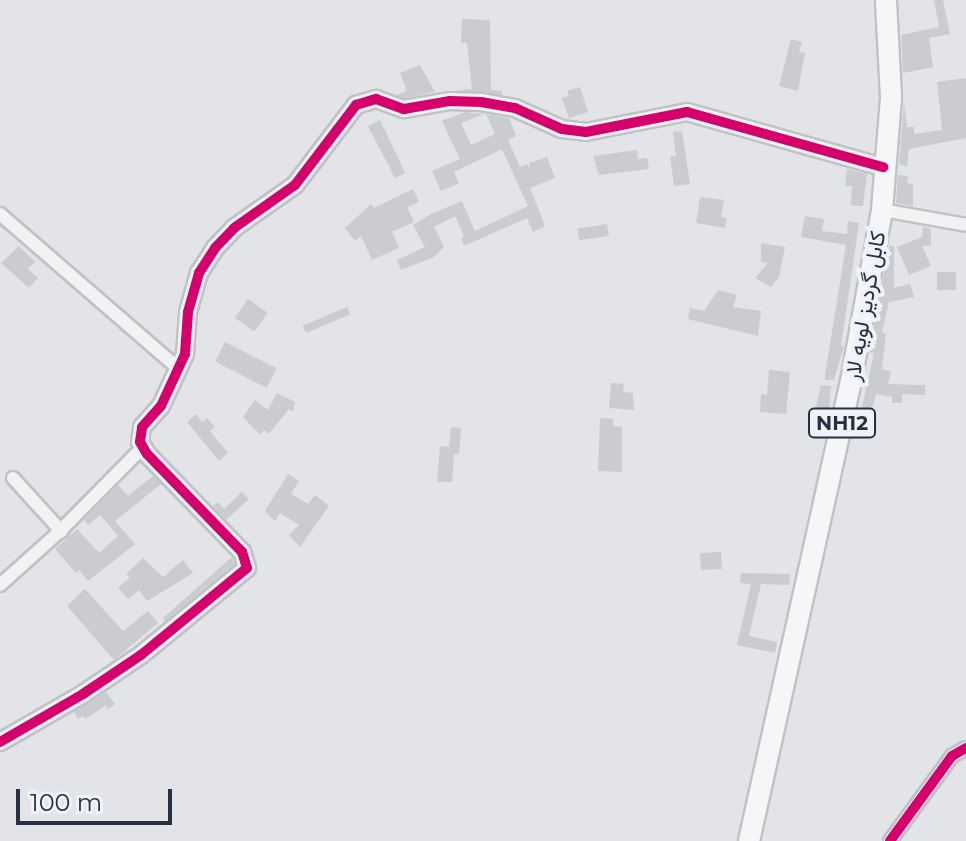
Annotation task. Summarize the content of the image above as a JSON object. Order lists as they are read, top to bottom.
{
  "streets": {
    "highway": ["کابل گردیز لویه لار", "NH12"]
  },
  "scale_bar": "100 m"
}
